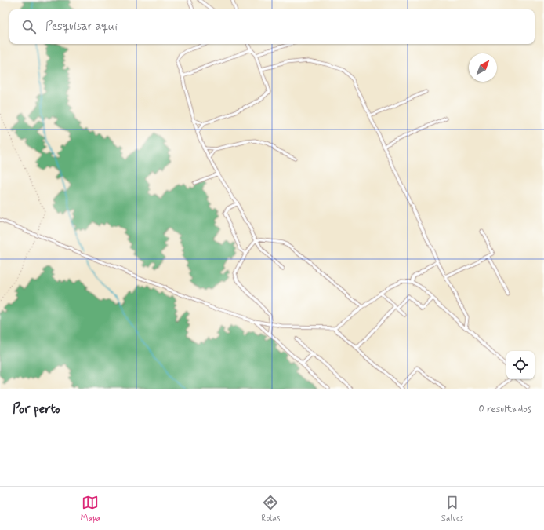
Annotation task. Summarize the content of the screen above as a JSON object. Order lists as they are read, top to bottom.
{
  "north": "top right",
  "page": {
    "search": "Pesquisar aqui",
    "heading": ["Por perto", "0 resultados"],
    "nav": ["Mapa", "Rotas", "Salvos"]
  }
}
